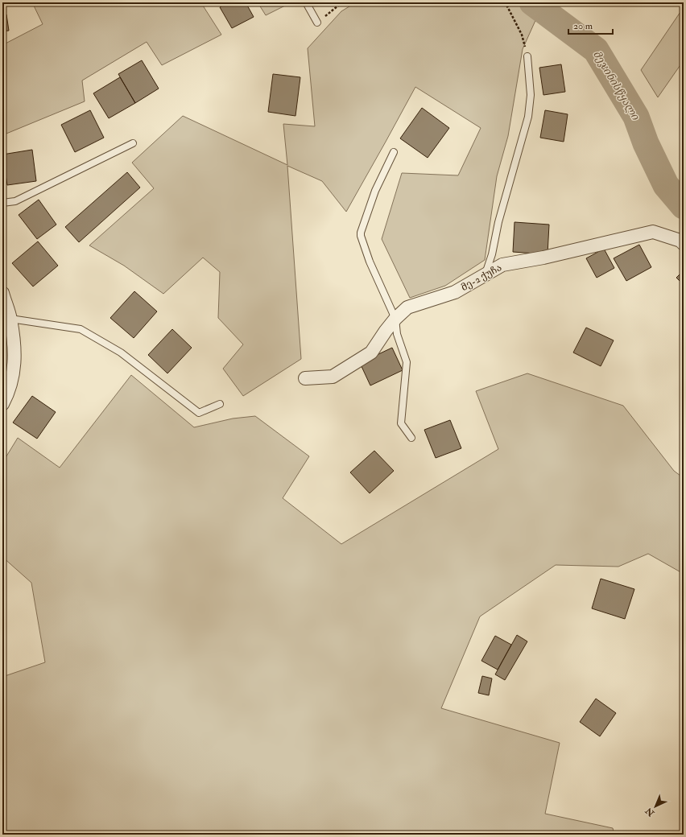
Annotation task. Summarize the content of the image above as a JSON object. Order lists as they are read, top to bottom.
{
  "streets": {
    "street": ["მე-2 ქუჩა"]
  },
  "water": ["მეჯინისწყალი"],
  "scale_bar": "20 m",
  "north": "bottom left"
}
